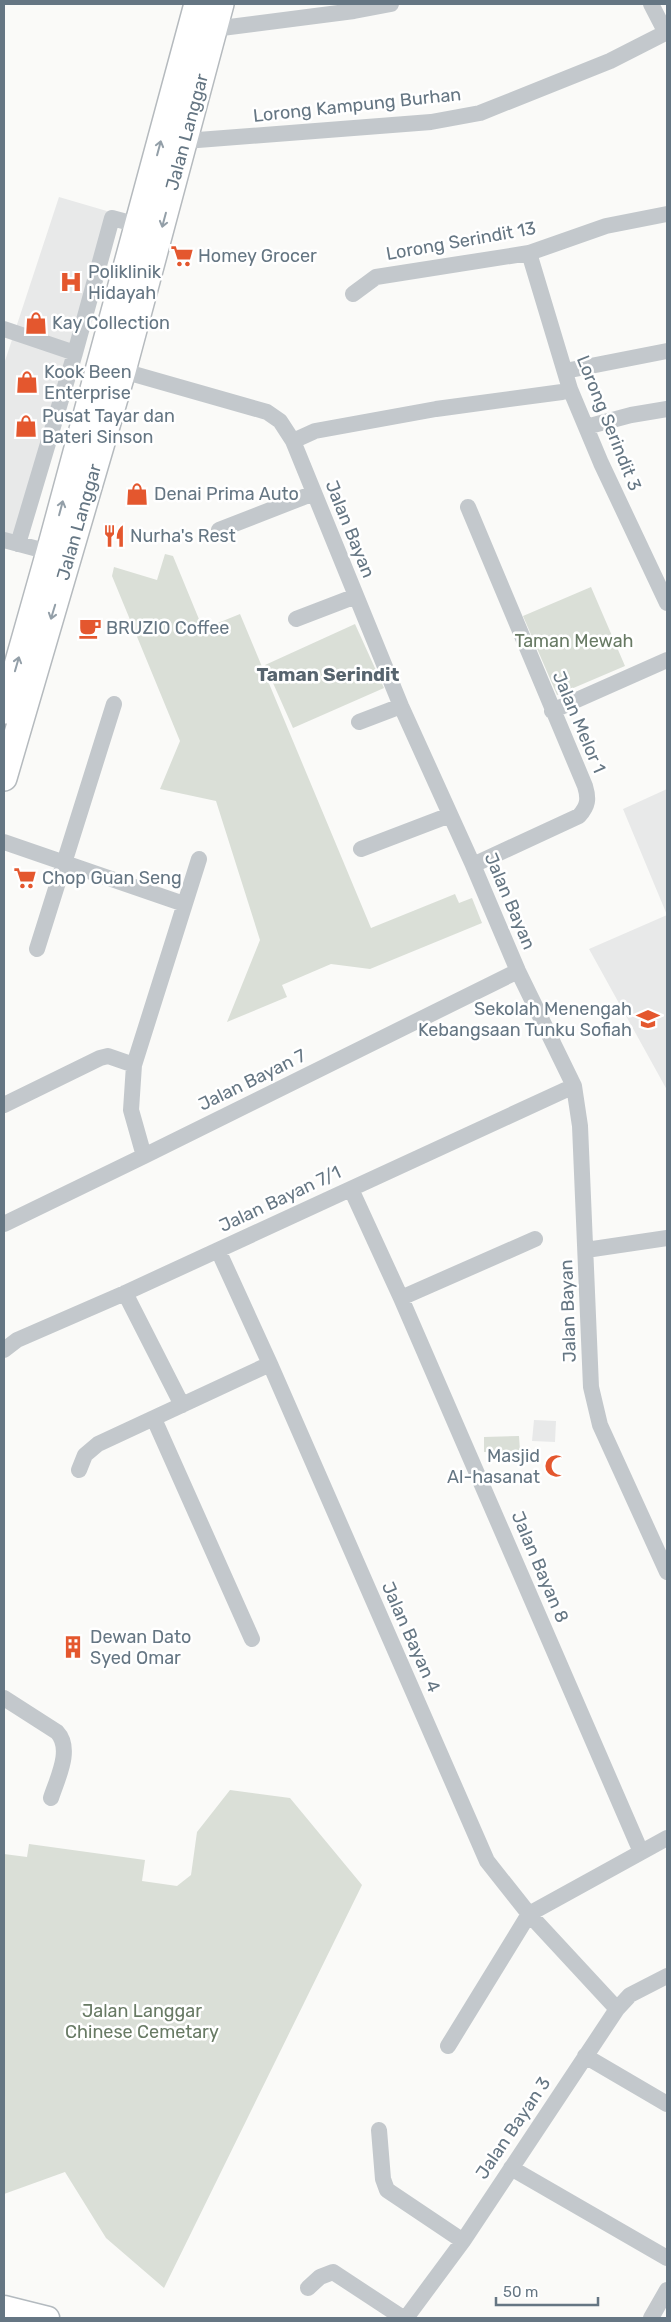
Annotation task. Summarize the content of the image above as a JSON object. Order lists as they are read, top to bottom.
{
  "streets": {
    "main road": ["Jalan Langgar"],
    "street": [
      "Lorong Kampung Burhan",
      "Lorong Serindit 13",
      "Lorong Serindit 3",
      "Jalan Bayan",
      "Jalan Melor 1",
      "Jalan Bayan 7",
      "Jalan Bayan 7/1",
      "Jalan Bayan 8",
      "Jalan Bayan 4",
      "Jalan Bayan 3"
    ]
  },
  "crossings": [
    ["Lorong Kampung Burhan", "Jalan Langgar"],
    ["Jalan Langgar", "Jalan Bayan"],
    ["Lorong Serindit 13", "Lorong Serindit 3"],
    ["Jalan Bayan", "Jalan Melor 1"],
    ["Jalan Bayan", "Jalan Bayan 7"],
    ["Jalan Bayan", "Jalan Bayan 7/1"],
    ["Jalan Bayan 7/1", "Jalan Bayan 8"],
    ["Jalan Bayan 7/1", "Jalan Bayan 4"],
    ["Jalan Bayan 4", "Jalan Bayan 3"]
  ],
  "districts": ["Taman Serindit"],
  "parks": ["Taman Mewah", "Jalan Langgar Chinese Cemetary"],
  "places": {
    "supermarket": ["Homey Grocer", "Chop Guan Seng"],
    "hospital": ["Poliklinik Hidayah"],
    "shop": [
      "Kay Collection",
      "Kook Been Enterprise",
      "Pusat Tayar dan Bateri Sinson",
      "Denai Prima Auto"
    ],
    "restaurant": ["Nurha's Rest"],
    "cafe": ["BRUZIO Coffee"],
    "school or university": ["Sekolah Menengah Kebangsaan Tunku Sofiah"],
    "mosque": ["Masjid Al-hasanat"],
    "building": ["Dewan Dato Syed Omar"]
  },
  "scale_bar": "50 m"
}
